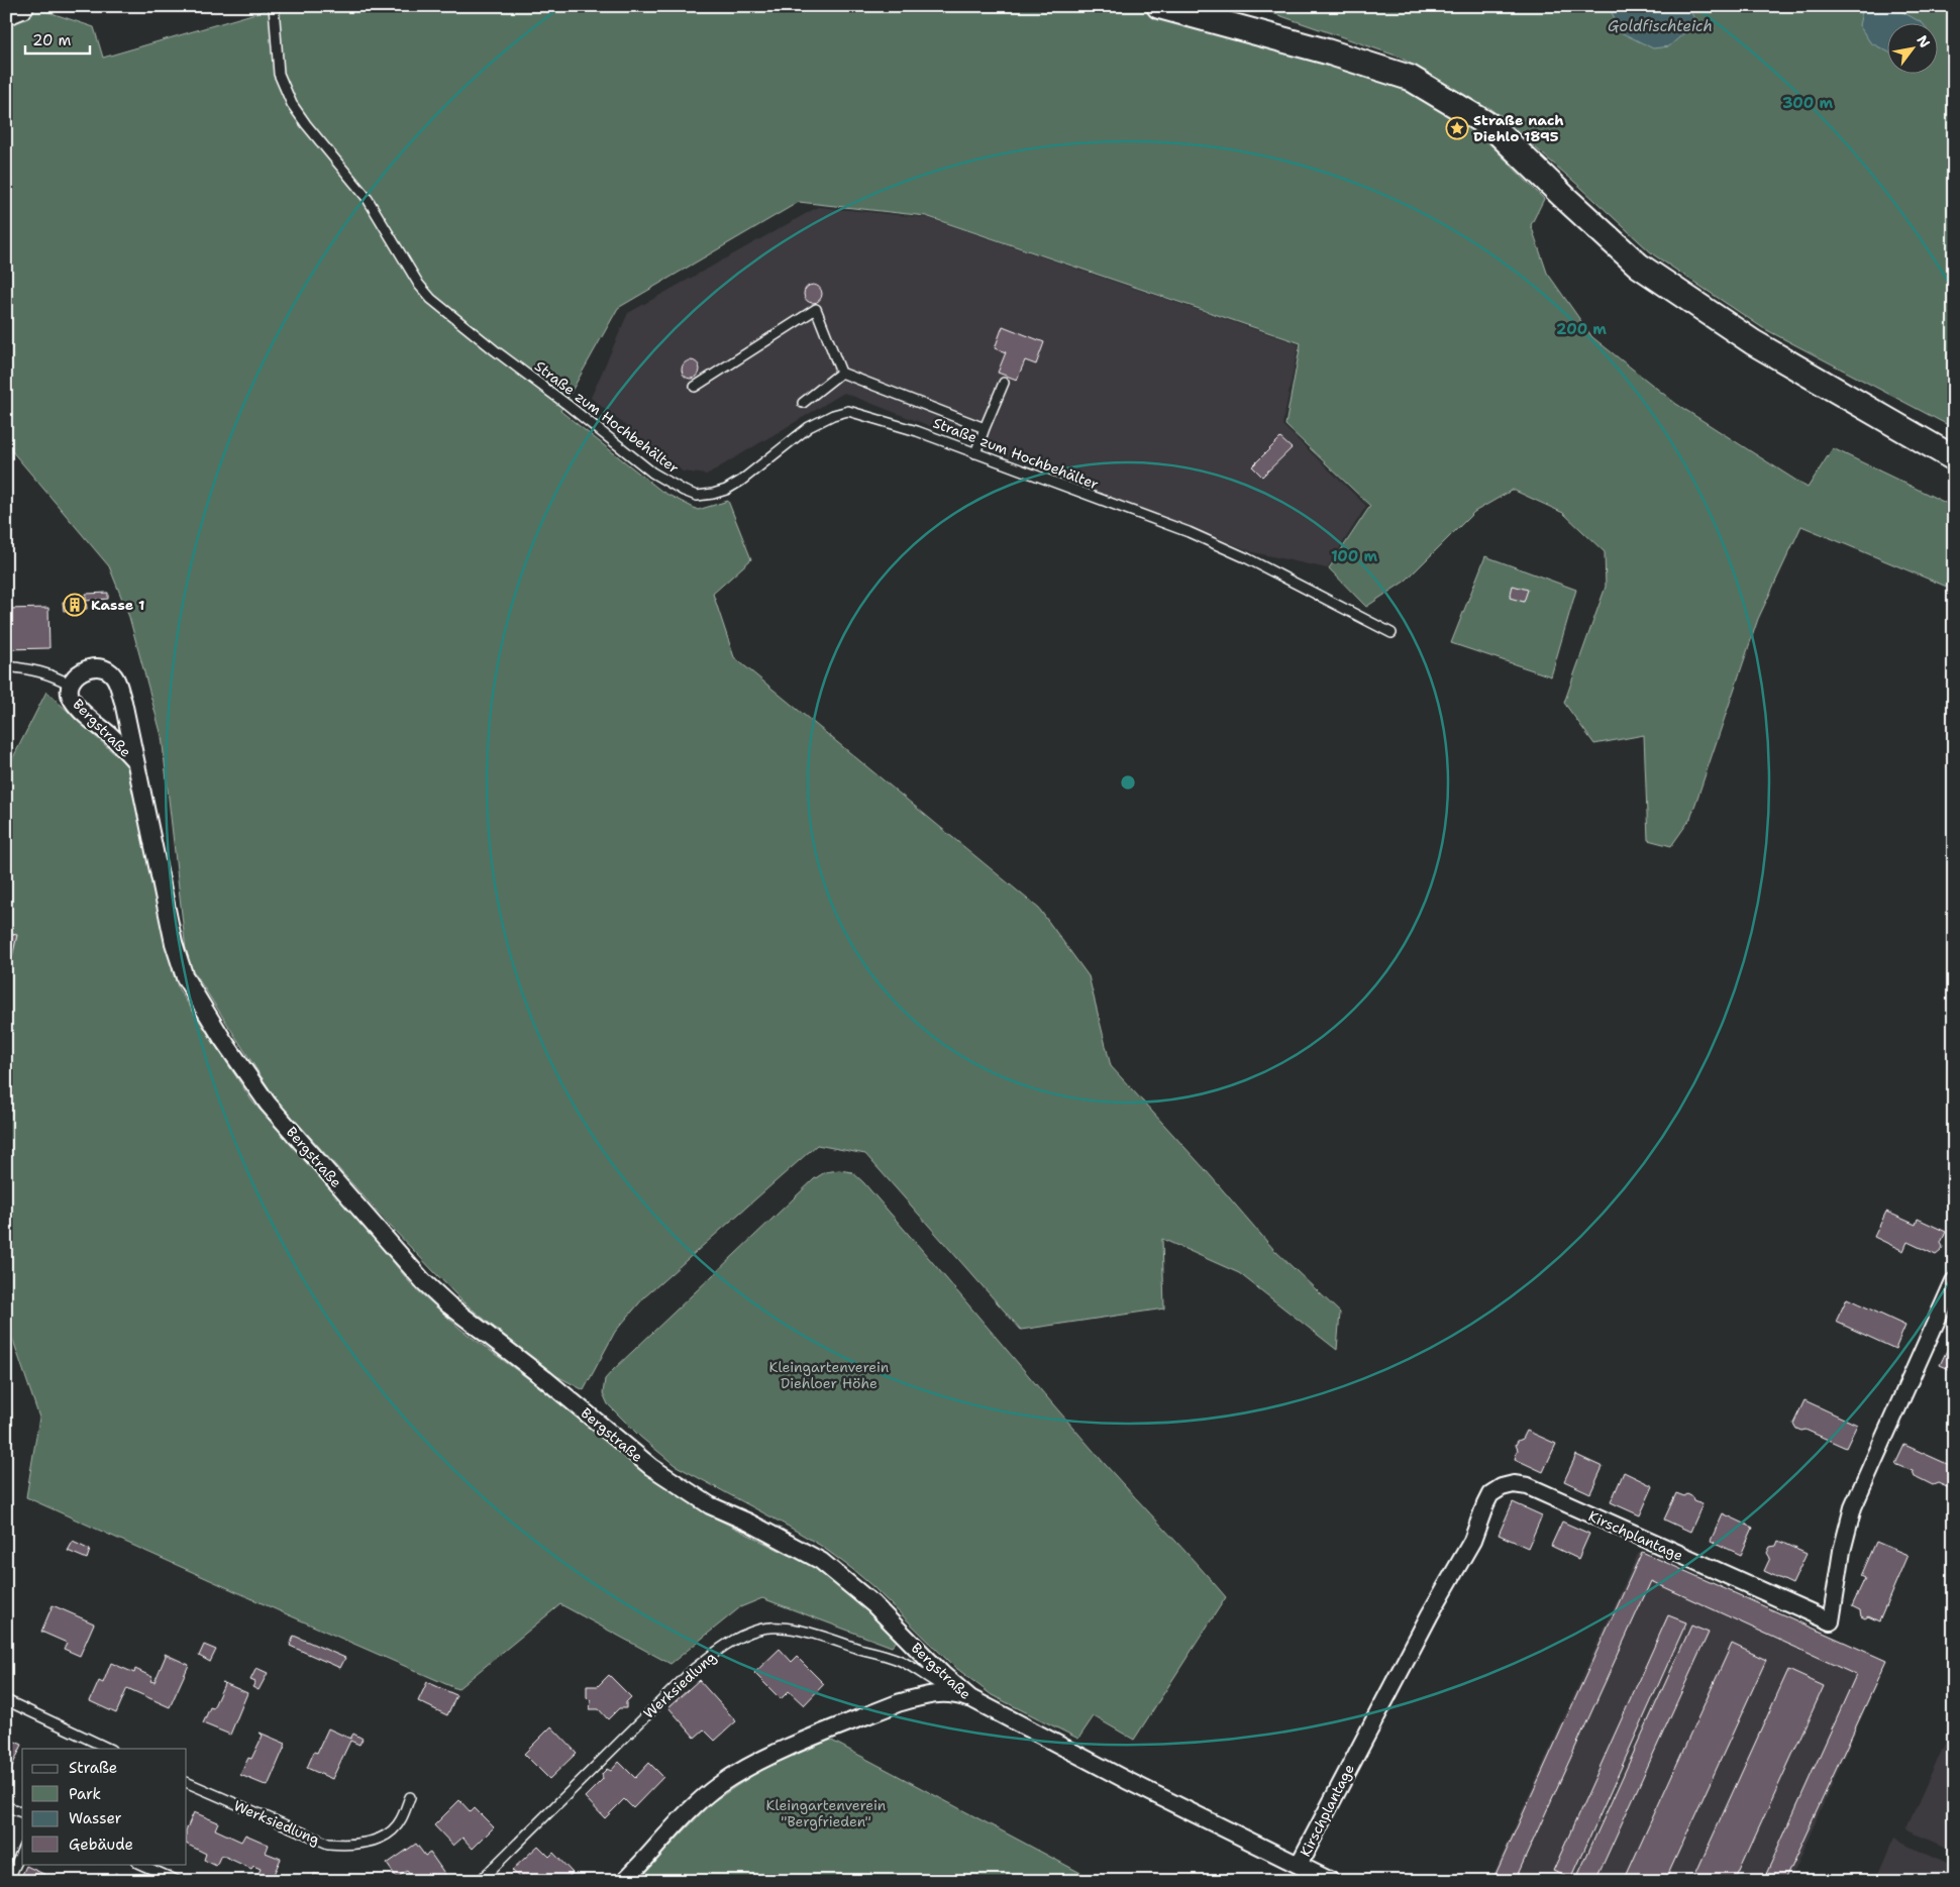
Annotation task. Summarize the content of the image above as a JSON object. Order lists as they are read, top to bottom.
{
  "streets": {
    "street": ["Bergstraße", "Kirschplantage"],
    "lane": ["Straße zum Hochbehälter", "Werksiedlung"]
  },
  "crossings": [
    ["Bergstraße", "Kirschplantage"],
    ["Bergstraße", "Werksiedlung"]
  ],
  "water": ["Goldfischteich"],
  "parks": ["Kleingartenverein Diehloer Höhe", "Kleingartenverein \"Bergfrieden\""],
  "places": {
    "place": ["Straße nach Diehlo 1895"],
    "building": ["Kasse 1"]
  },
  "legend": [
    "Straße",
    "Park",
    "Wasser",
    "Gebäude"
  ],
  "scale_bar": "20 m",
  "north": "top right",
  "rings": ["300 m", "200 m", "100 m"]
}
